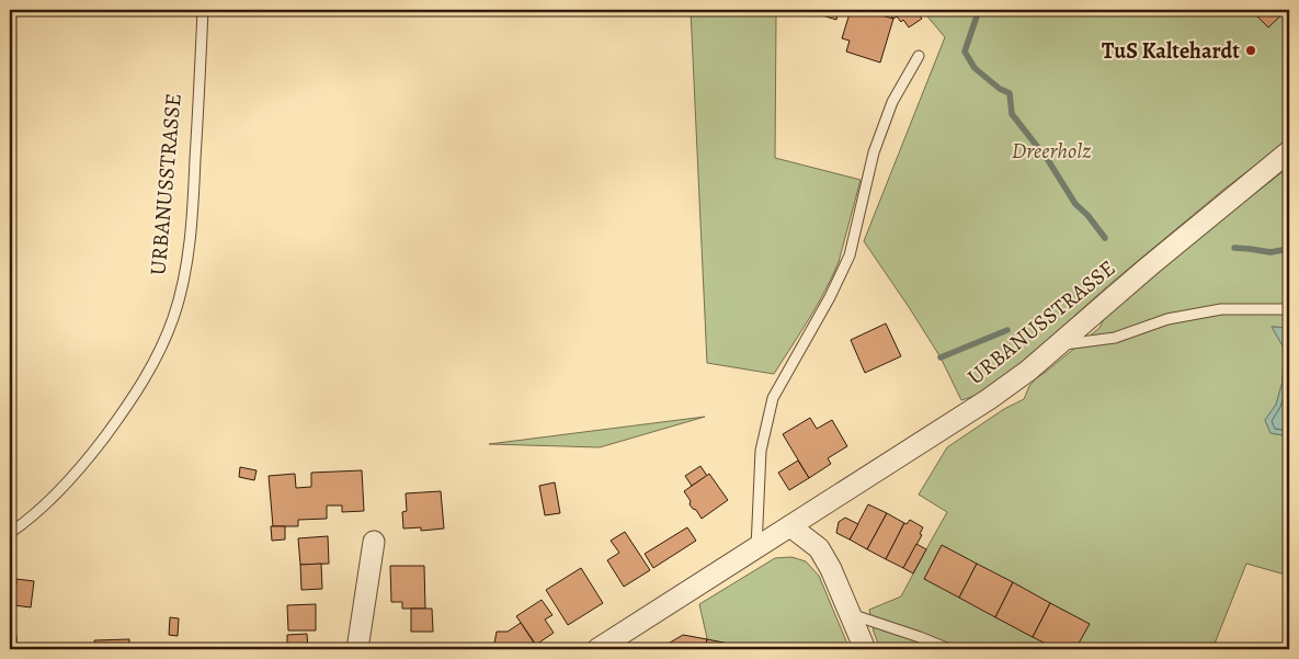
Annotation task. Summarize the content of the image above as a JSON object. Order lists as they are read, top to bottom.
{
  "streets": {
    "street": ["URBANUSSTRASSE"]
  },
  "parks": ["Dreerholz"],
  "places": ["TuS Kaltehardt"]
}
